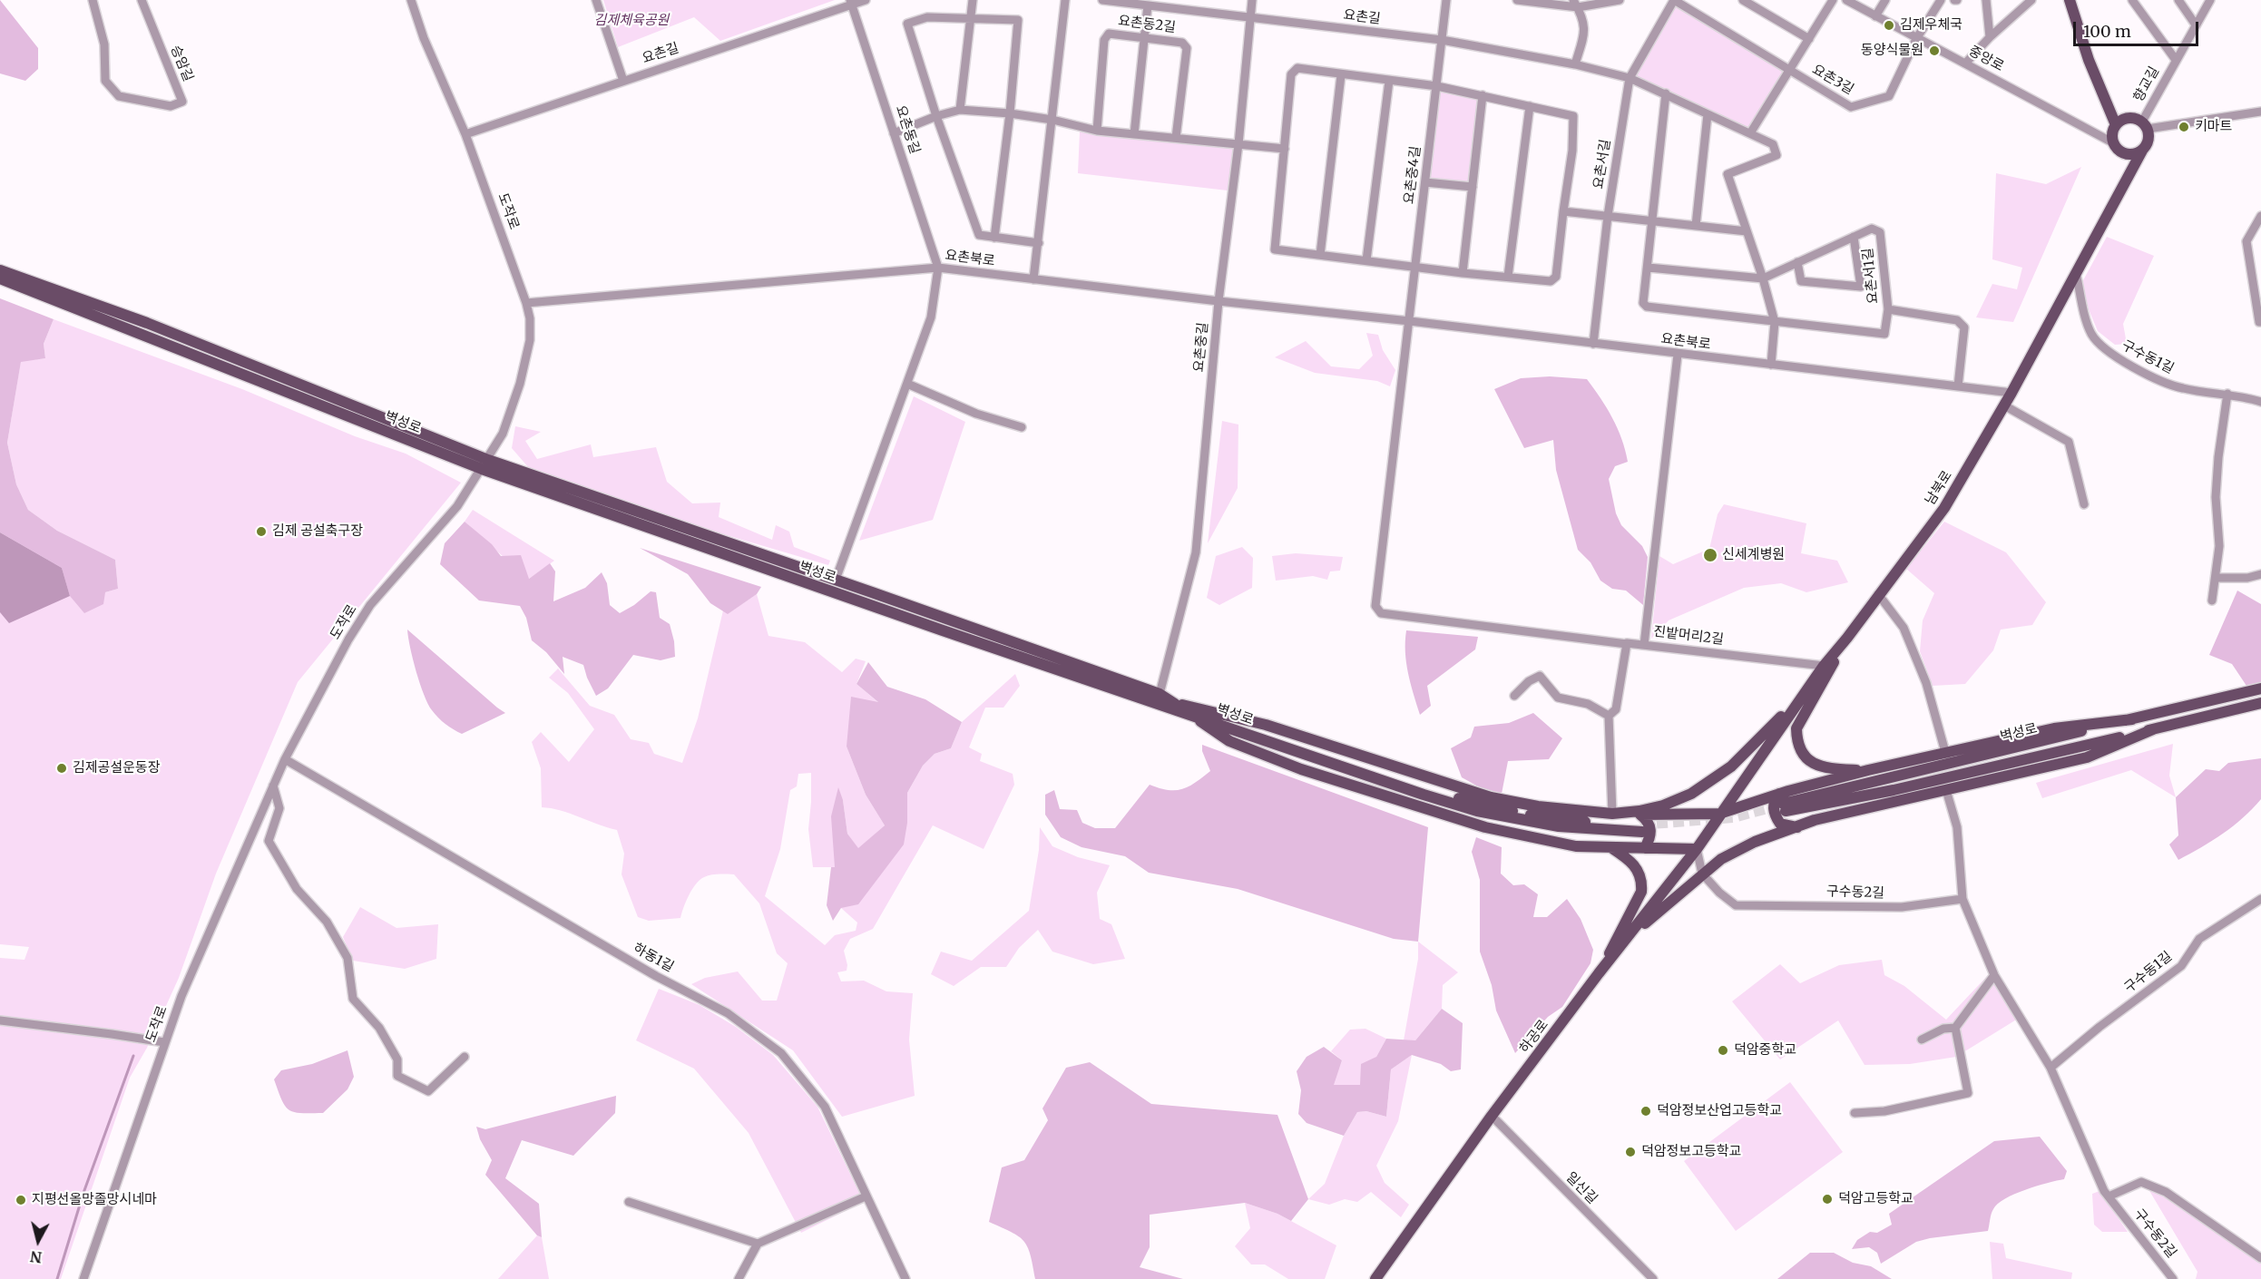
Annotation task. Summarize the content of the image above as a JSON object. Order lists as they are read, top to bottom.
{
  "streets": {
    "main road": ["벽성로", "남북로", "하공로"],
    "street": [
      "요촌길",
      "요촌동2길",
      "중앙로",
      "승암길",
      "요촌3길",
      "향교길",
      "요촌동길",
      "요촌서길",
      "요촌중4길",
      "도작로",
      "요촌북로",
      "요촌서1길",
      "요촌중길",
      "구수동1길",
      "진밭머리2길",
      "구수동2길",
      "하동1길",
      "일신길"
    ]
  },
  "crossings": [
    ["요촌길", "요촌동길"],
    ["요촌길", "요촌서길"],
    ["요촌길", "도작로"],
    ["요촌길", "요촌중길"],
    ["중앙로", "요촌3길"],
    ["중앙로", "향교길"],
    ["중앙로", "남북로"],
    ["요촌3길", "요촌서길"],
    ["향교길", "남북로"],
    ["요촌동길", "요촌북로"],
    ["요촌서길", "요촌북로"],
    ["도작로", "요촌북로"],
    ["도작로", "벽성로"],
    ["도작로", "하동1길"],
    ["요촌북로", "요촌중길"],
    ["요촌북로", "남북로"],
    ["요촌북로", "진밭머리2길"],
    ["요촌중길", "벽성로"],
    ["구수동1길", "남북로"],
    ["구수동1길", "구수동2길"],
    ["남북로", "진밭머리2길"],
    ["남북로", "하공로"],
    ["하공로", "일신길"]
  ],
  "parks": ["김제체육공원"],
  "places": [
    "김제우체국",
    "동양식물원",
    "키마트",
    "김제 공설축구장",
    "신세계병원",
    "김제공설운동장",
    "덕암중학교",
    "덕암정보산업고등학교",
    "덕암정보고등학교",
    "덕암고등학교",
    "지평선올망졸망시네마"
  ],
  "scale_bar": "100 m",
  "north": "bottom"
}
